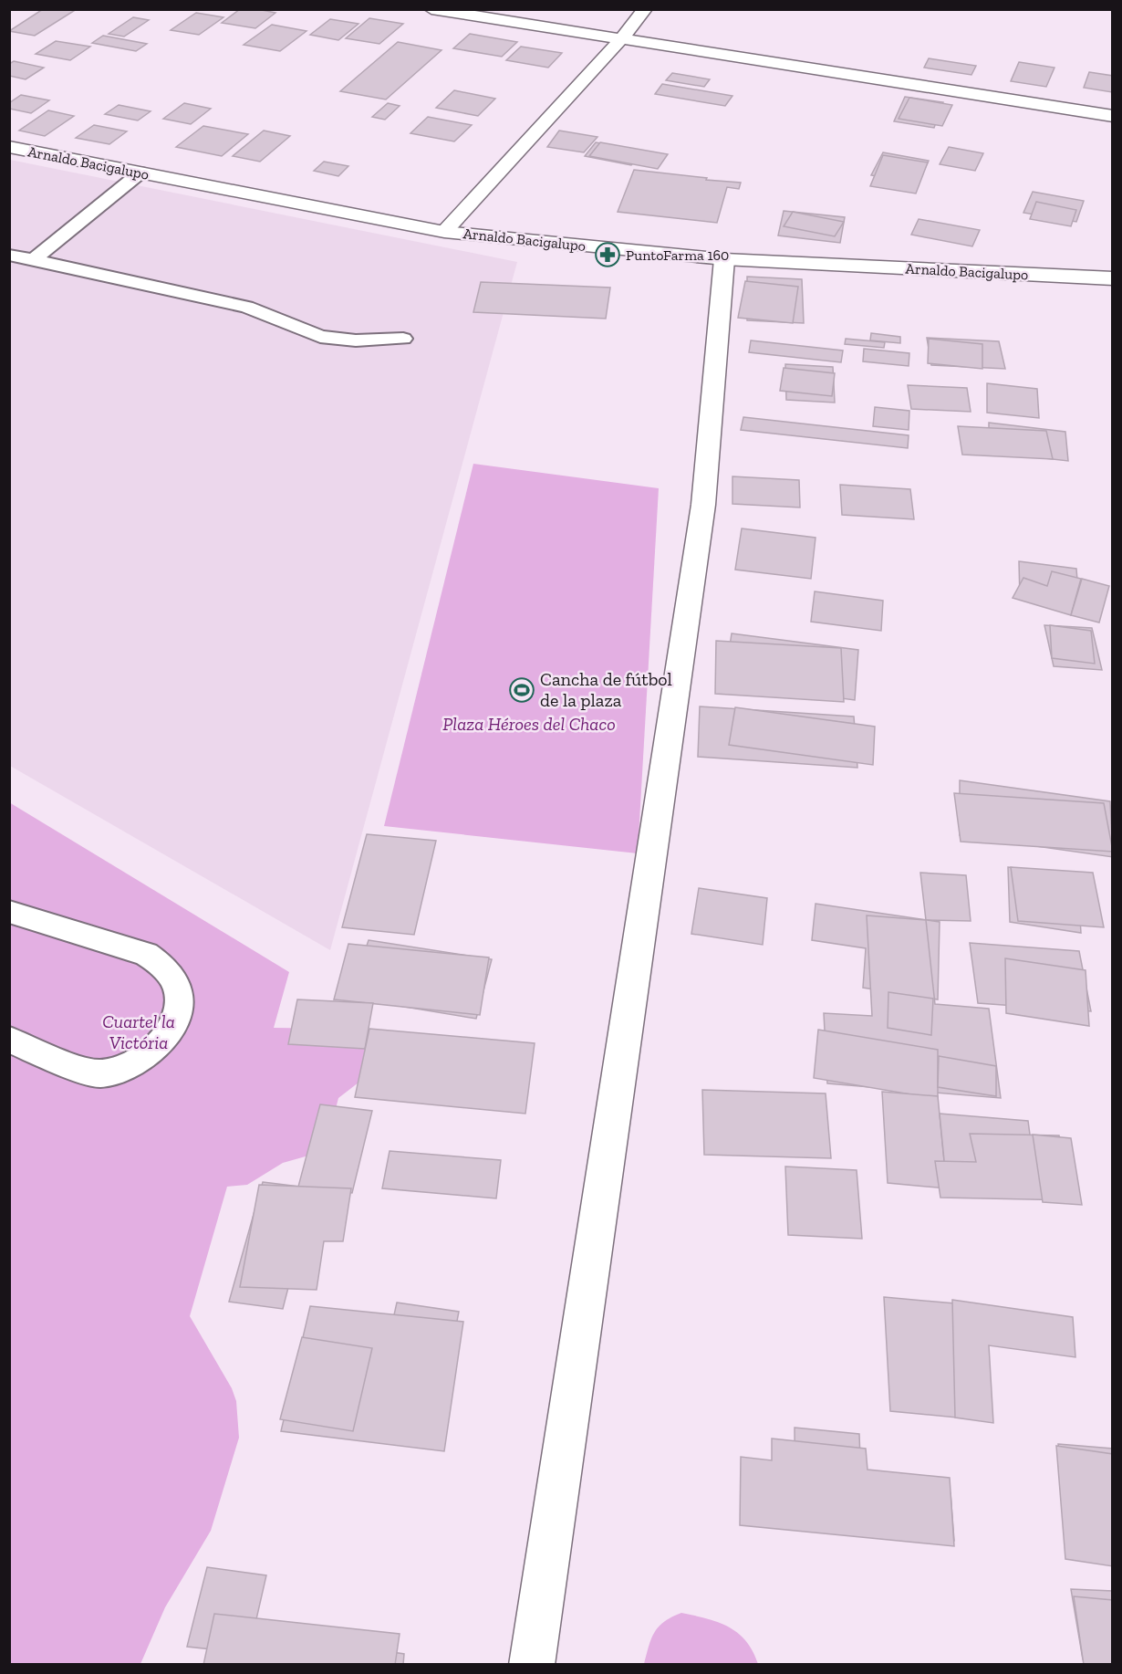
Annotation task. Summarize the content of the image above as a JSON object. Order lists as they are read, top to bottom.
{
  "streets": {
    "street": ["Arnaldo Bacigalupo"]
  },
  "parks": ["Plaza Héroes del Chaco", "Cuartel la Victória"],
  "places": {
    "pharmacy": ["PuntoFarma 160"],
    "sports": ["Cancha de fútbol de la plaza"]
  }
}
